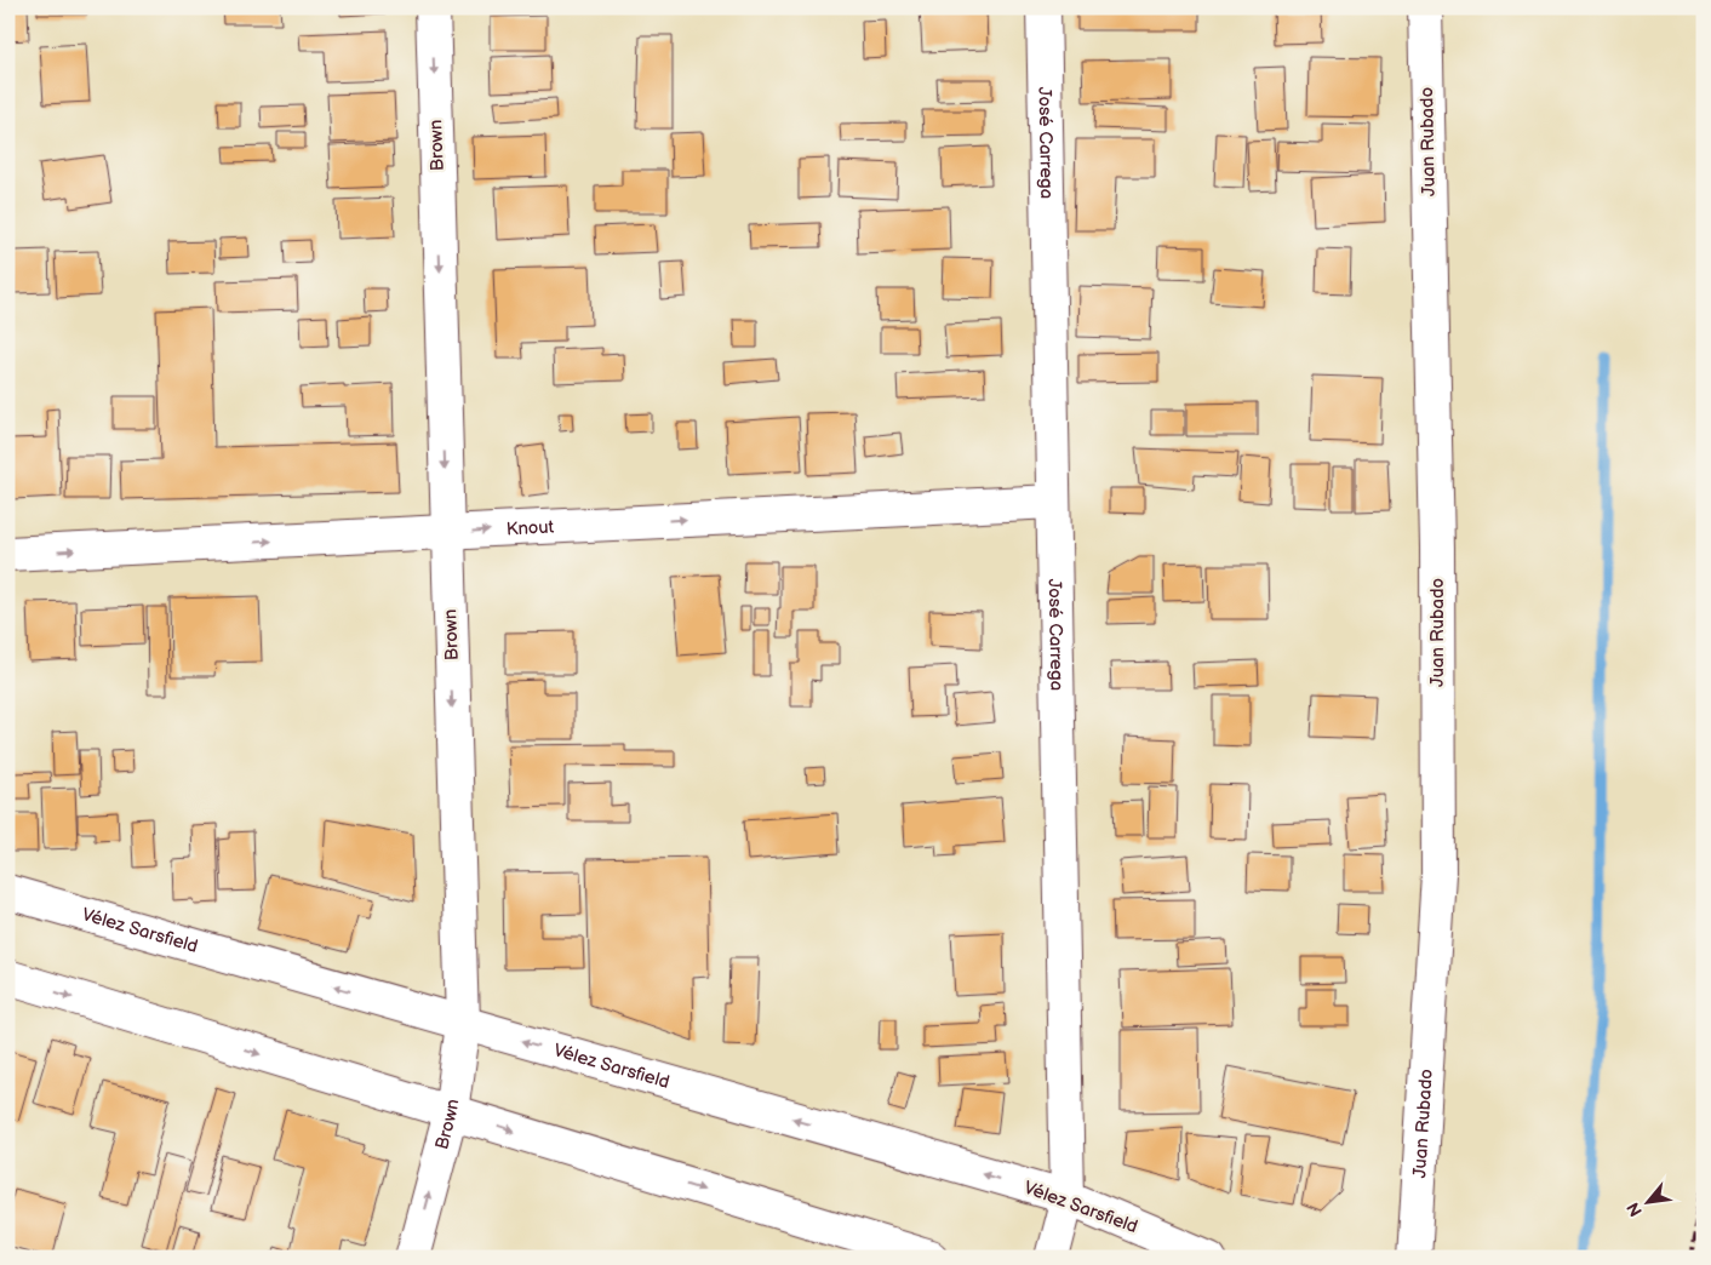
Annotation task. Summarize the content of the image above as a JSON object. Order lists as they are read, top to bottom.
{
  "streets": {
    "street": [
      "Juan Rubado",
      "José Carrega",
      "Brown",
      "Knout",
      "Vélez Sarsfield"
    ]
  },
  "crossings": [
    ["José Carrega", "Knout"],
    ["José Carrega", "Vélez Sarsfield"],
    ["Brown", "Knout"],
    ["Brown", "Vélez Sarsfield"]
  ],
  "one_way": ["Knout"],
  "north": "bottom left"
}
